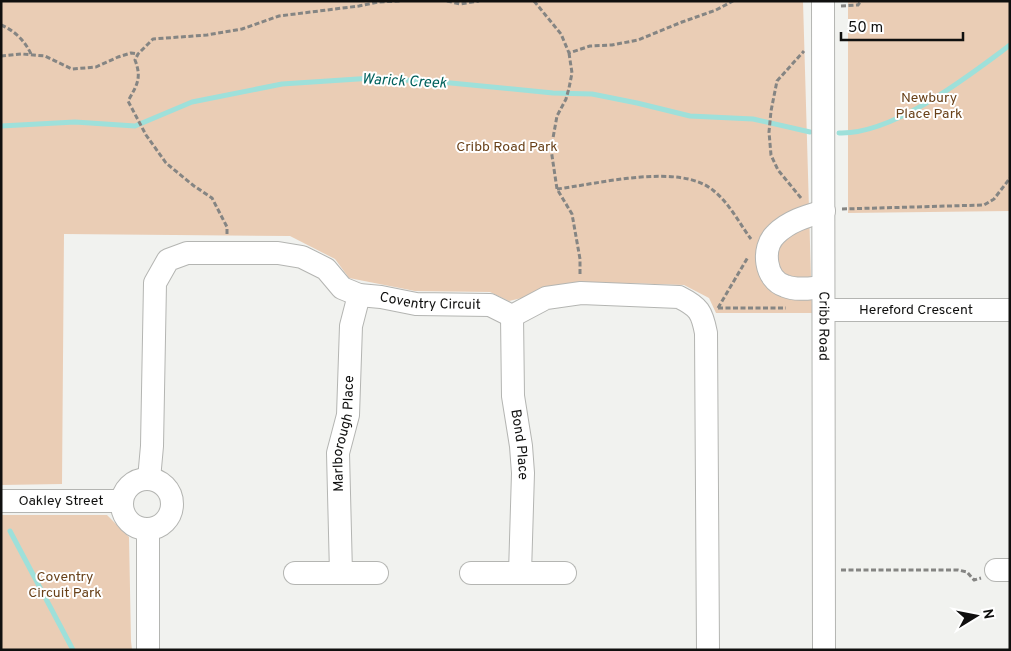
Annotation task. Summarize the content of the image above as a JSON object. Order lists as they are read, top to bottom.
{
  "streets": {
    "street": [
      "Coventry Circuit",
      "Hereford Crescent",
      "Cribb Road",
      "Marlborough Place",
      "Bond Place",
      "Oakley Street"
    ]
  },
  "crossings": [
    ["Coventry Circuit", "Marlborough Place"],
    ["Coventry Circuit", "Bond Place"],
    ["Coventry Circuit", "Oakley Street"],
    ["Hereford Crescent", "Cribb Road"]
  ],
  "water": ["Warick Creek"],
  "parks": ["Newbury Place Park", "Cribb Road Park", "Coventry Circuit Park"],
  "scale_bar": "50 m",
  "north": "right"
}
